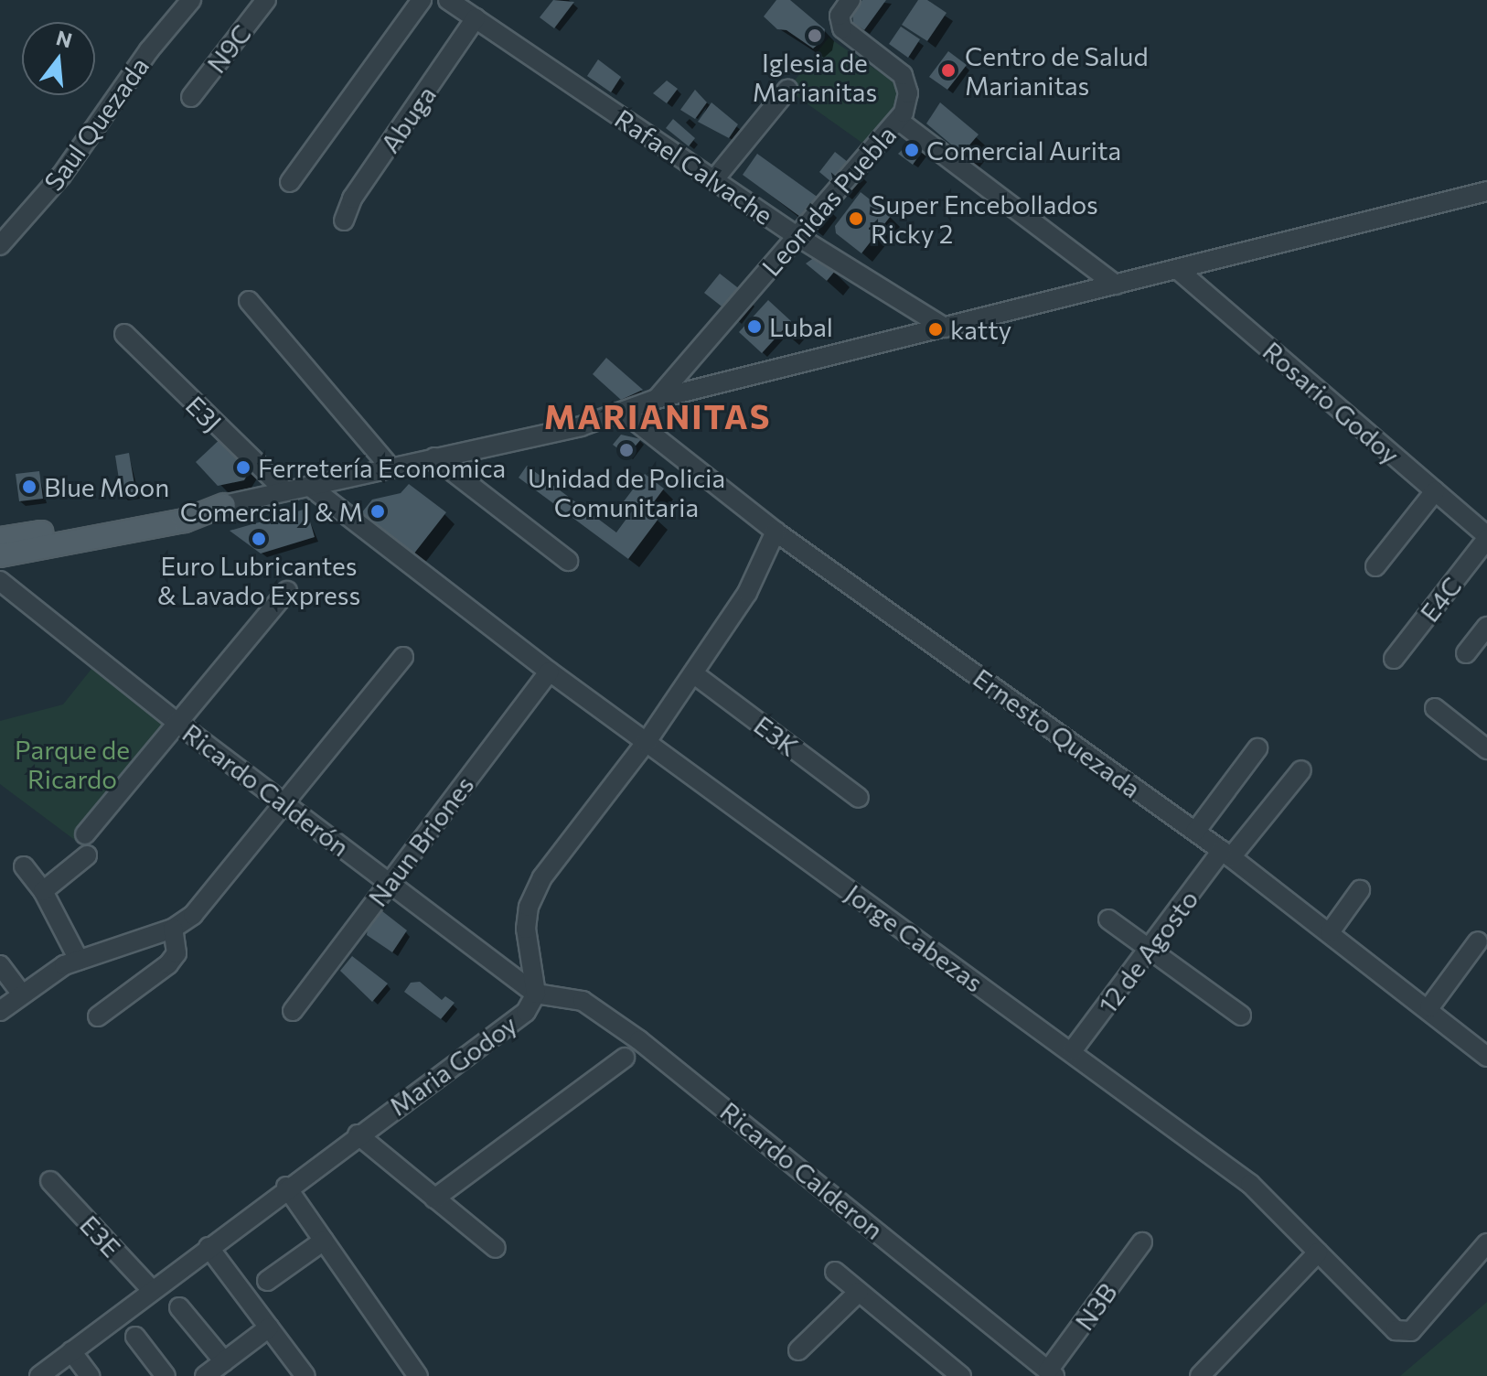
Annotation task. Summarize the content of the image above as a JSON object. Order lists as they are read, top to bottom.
{
  "streets": {
    "street": [
      "N9C",
      "Abuga",
      "Saul Quezada",
      "Rafael Calvache",
      "Leonidas Puebla",
      "Rosario Godoy",
      "E3J",
      "E4C",
      "Ernesto Quezada",
      "E3K",
      "Ricardo Calderón",
      "Naun Briones",
      "Jorge Cabezas",
      "12 de Agosto",
      "Maria Godoy",
      "Ricardo Calderon",
      "E3E",
      "N3B"
    ]
  },
  "crossings": [
    ["Abuga", "Rafael Calvache"],
    ["Rafael Calvache", "Leonidas Puebla"],
    ["Rosario Godoy", "E4C"],
    ["Ernesto Quezada", "12 de Agosto"],
    ["Ernesto Quezada", "Maria Godoy"],
    ["E3K", "Maria Godoy"],
    ["Ricardo Calderón", "Naun Briones"],
    ["Ricardo Calderón", "Maria Godoy"],
    ["Ricardo Calderón", "Ricardo Calderon"],
    ["Naun Briones", "Jorge Cabezas"],
    ["Jorge Cabezas", "12 de Agosto"],
    ["Jorge Cabezas", "Maria Godoy"],
    ["Maria Godoy", "Ricardo Calderon"],
    ["Maria Godoy", "E3E"],
    ["Ricardo Calderon", "N3B"]
  ],
  "districts": ["MARIANITAS"],
  "parks": ["Parque de Ricardo"],
  "places": [
    "Iglesia de Marianitas",
    "Centro de Salud Marianitas",
    "Comercial Aurita",
    "Super Encebollados Ricky 2",
    "Lubal",
    "katty",
    "Unidad de Policia Comunitaria",
    "Ferretería Economica",
    "Blue Moon",
    "Comercial J & M",
    "Euro Lubricantes & Lavado Express"
  ],
  "north": "top"
}
